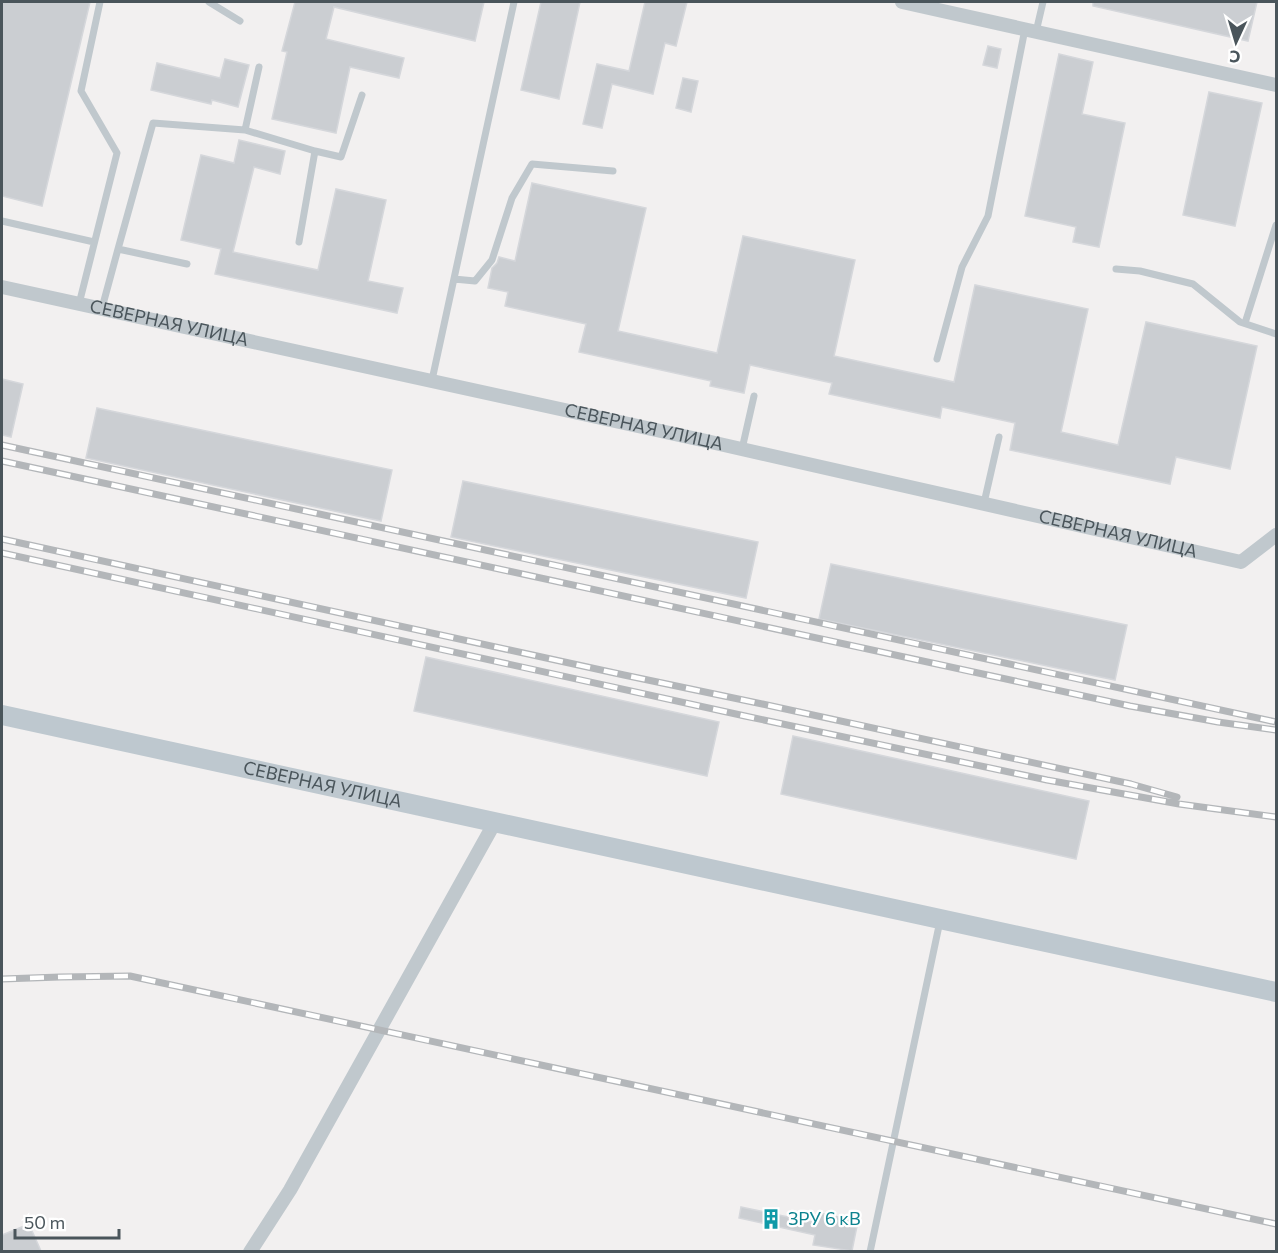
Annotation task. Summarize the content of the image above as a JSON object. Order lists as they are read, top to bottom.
{
  "streets": {
    "main road": ["СЕВЕРНАЯ УЛИЦА"]
  },
  "places": {
    "building": ["ЗРУ 6 кВ"]
  },
  "scale_bar": "50 m",
  "north": "bottom"
}
